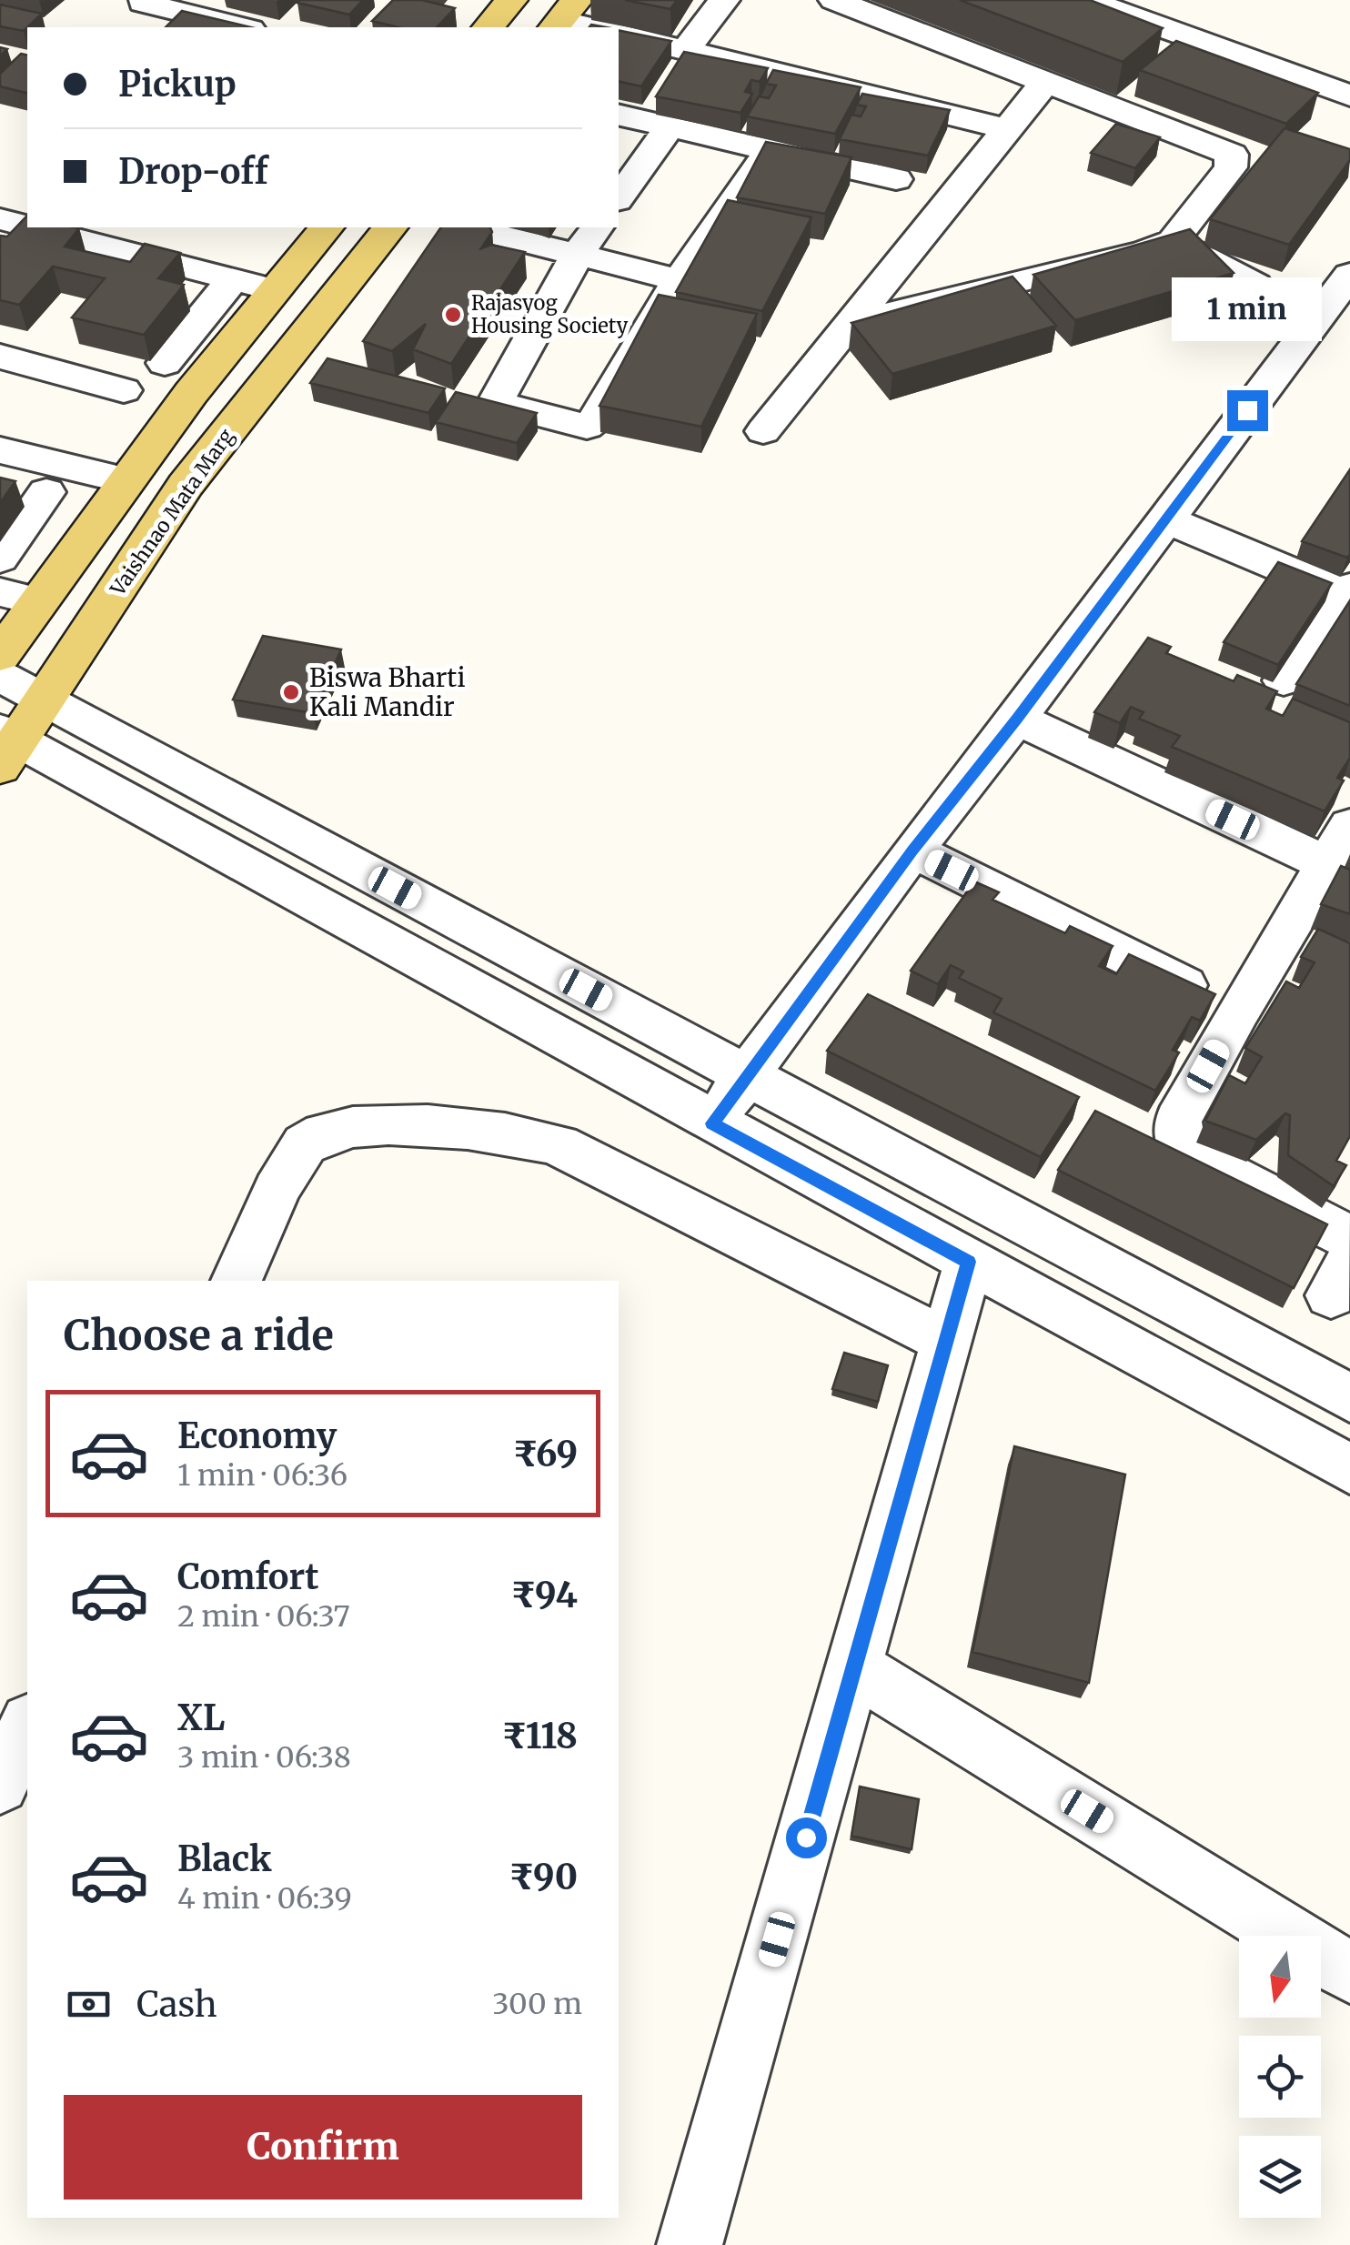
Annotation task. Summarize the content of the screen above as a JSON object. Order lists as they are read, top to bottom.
{
  "streets": {
    "main road": ["Vaishnao Mata Marg"]
  },
  "places": ["Rajasyog Housing Society", "Biswa Bharti Kali Mandir"],
  "north": "bottom",
  "page": {
    "banner": ["Pickup", "Drop-off"],
    "bubble": "1 min",
    "heading": "Choose a ride",
    "list": [
      {
        "name": "Economy",
        "note": "1 min · 06:36",
        "value": "₹69"
      },
      {
        "name": "Comfort",
        "note": "2 min · 06:37",
        "value": "₹94"
      },
      {
        "name": "XL",
        "note": "3 min · 06:38",
        "value": "₹118"
      },
      {
        "name": "Black",
        "note": "4 min · 06:39",
        "value": "₹90"
      }
    ],
    "pay": ["Cash", "300 m"],
    "buttons": "Confirm"
  }
}
